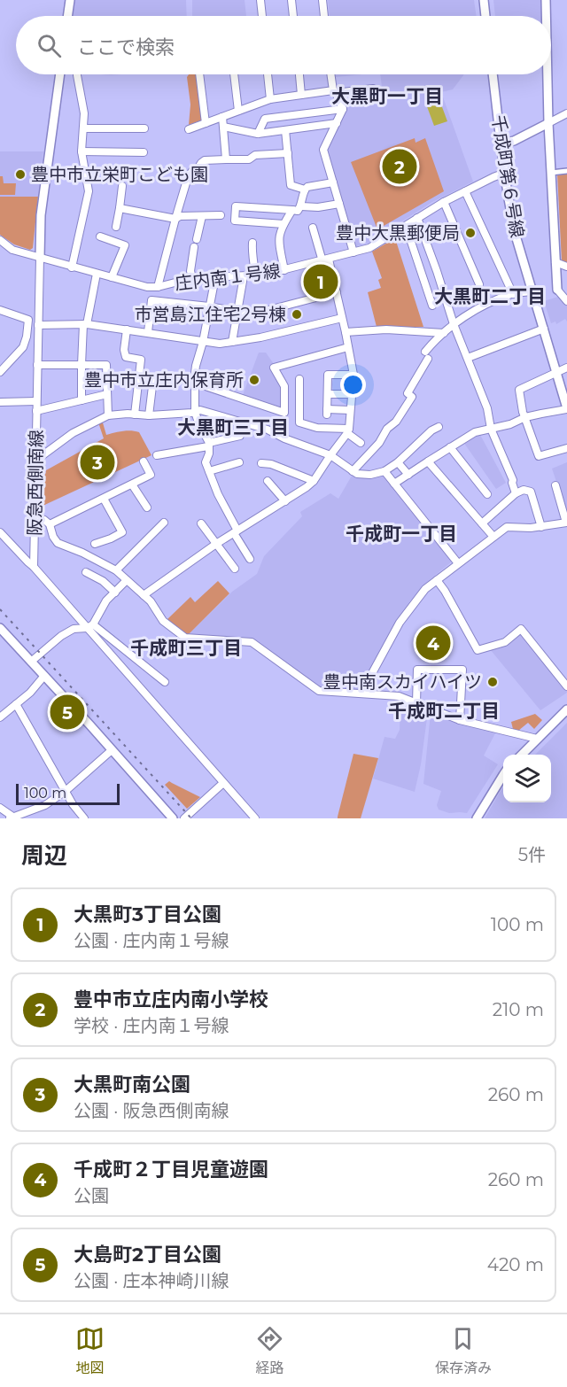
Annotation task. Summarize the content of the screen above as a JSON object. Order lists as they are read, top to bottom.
{
  "streets": {
    "street": ["千成町第６号線", "庄内南１号線", "阪急西側南線"]
  },
  "crossings": [
    ["千成町第６号線", "庄内南１号線"],
    ["庄内南１号線", "阪急西側南線"]
  ],
  "districts": [
    "大黒町一丁目",
    "大黒町二丁目",
    "大黒町三丁目",
    "千成町一丁目",
    "千成町三丁目",
    "千成町二丁目"
  ],
  "places": [
    "豊中市立栄町こども園",
    "豊中大黒郵便局",
    "市営島江住宅2号棟",
    "豊中市立庄内保育所",
    "豊中南スカイハイツ"
  ],
  "scale_bar": "100 m",
  "page": {
    "search": "ここで検索",
    "pins": [
      "2",
      "1",
      "3",
      "4",
      "5"
    ],
    "scale": "100 m",
    "heading": ["周辺", "5件"],
    "list": [
      {
        "mark": "1",
        "name": "大黒町3丁目公園",
        "note": "公園 · 庄内南１号線",
        "value": "100 m"
      },
      {
        "mark": "2",
        "name": "豊中市立庄内南小学校",
        "note": "学校 · 庄内南１号線",
        "value": "210 m"
      },
      {
        "mark": "3",
        "name": "大黒町南公園",
        "note": "公園 · 阪急西側南線",
        "value": "260 m"
      },
      {
        "mark": "4",
        "name": "千成町２丁目児童遊園",
        "note": "公園",
        "value": "260 m"
      },
      {
        "mark": "5",
        "name": "大島町2丁目公園",
        "note": "公園 · 庄本神崎川線",
        "value": "420 m"
      }
    ],
    "nav": ["地図", "経路", "保存済み"]
  }
}
